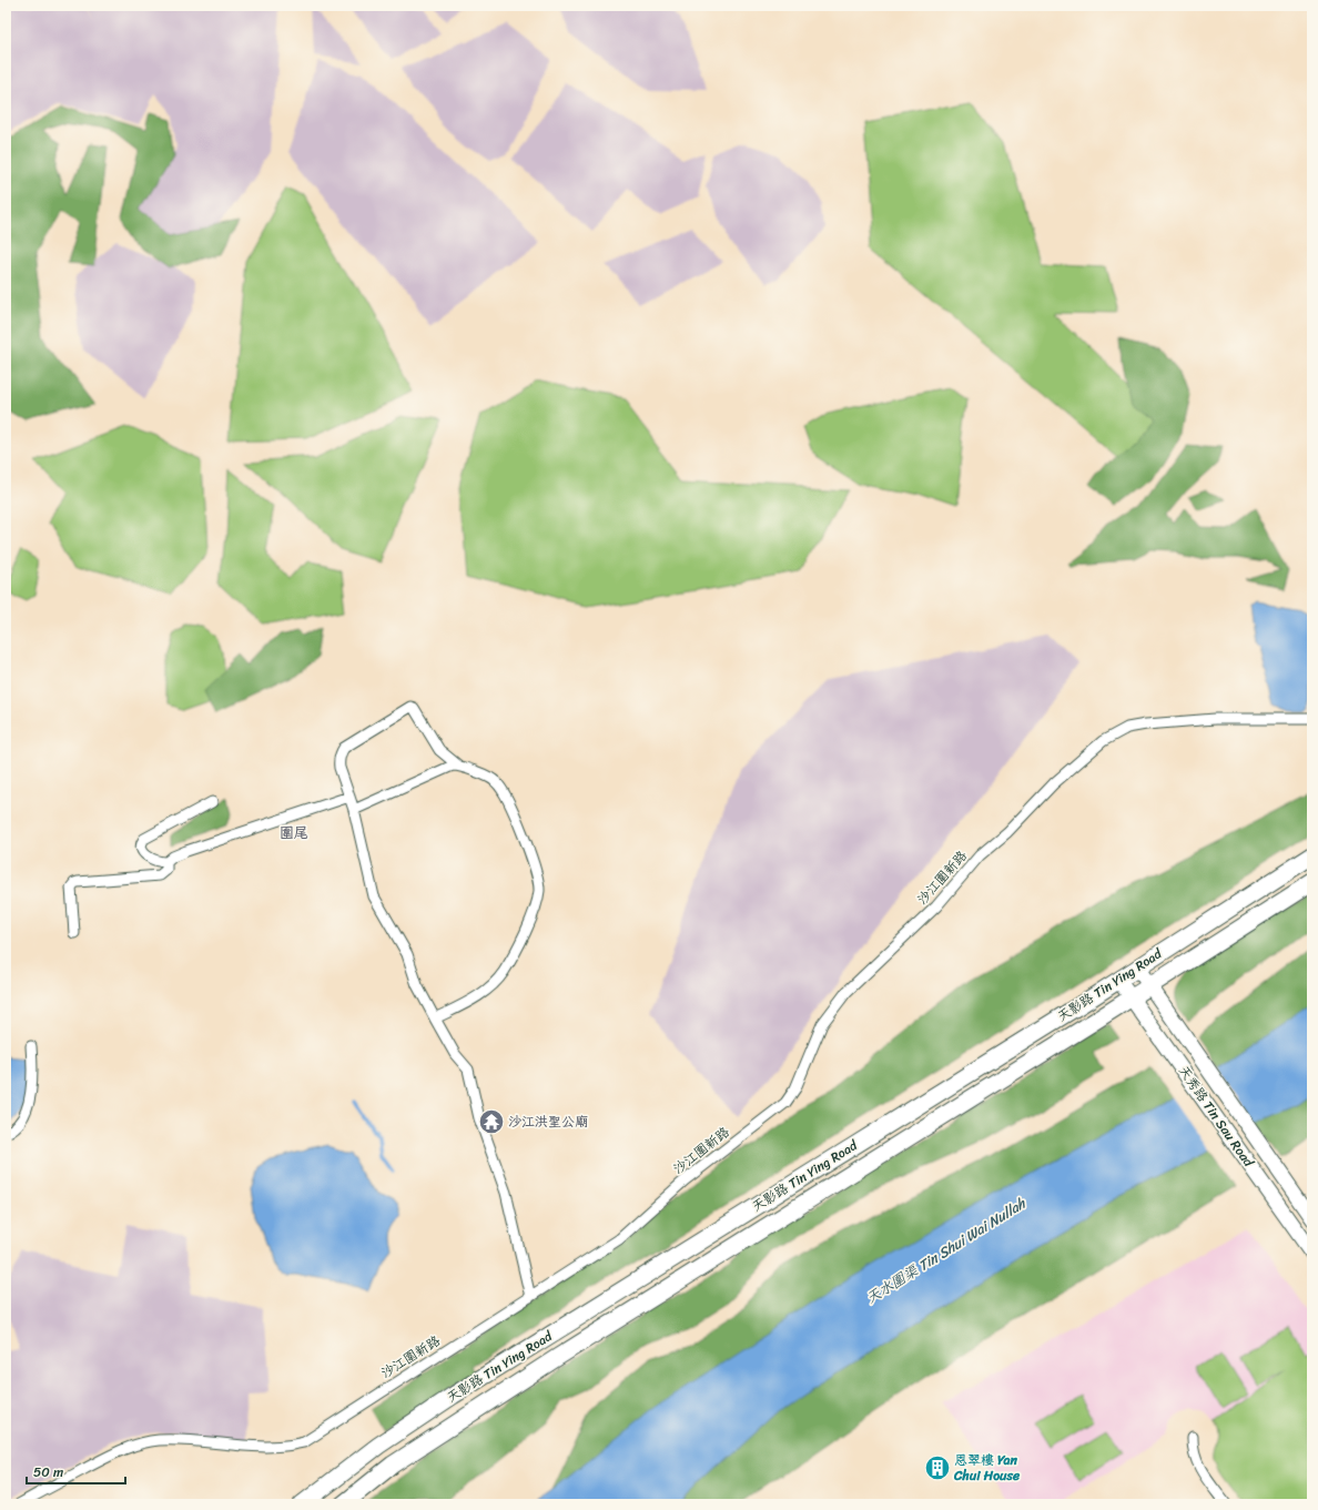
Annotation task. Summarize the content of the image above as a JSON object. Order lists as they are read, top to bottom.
{
  "streets": {
    "main road": ["天影路 Tin Ying Road"],
    "street": ["沙江圍新路", "天秀路 Tin Sau Road"]
  },
  "crossings": [
    ["天影路 Tin Ying Road", "天秀路 Tin Sau Road"]
  ],
  "districts": ["圍尾"],
  "water": ["天水圍渠 Tin Shui Wai Nullah"],
  "places": {
    "temple": ["沙江洪聖公廟"],
    "building": ["恩翠樓 Yan Chui House"]
  },
  "scale_bar": "50 m"
}
